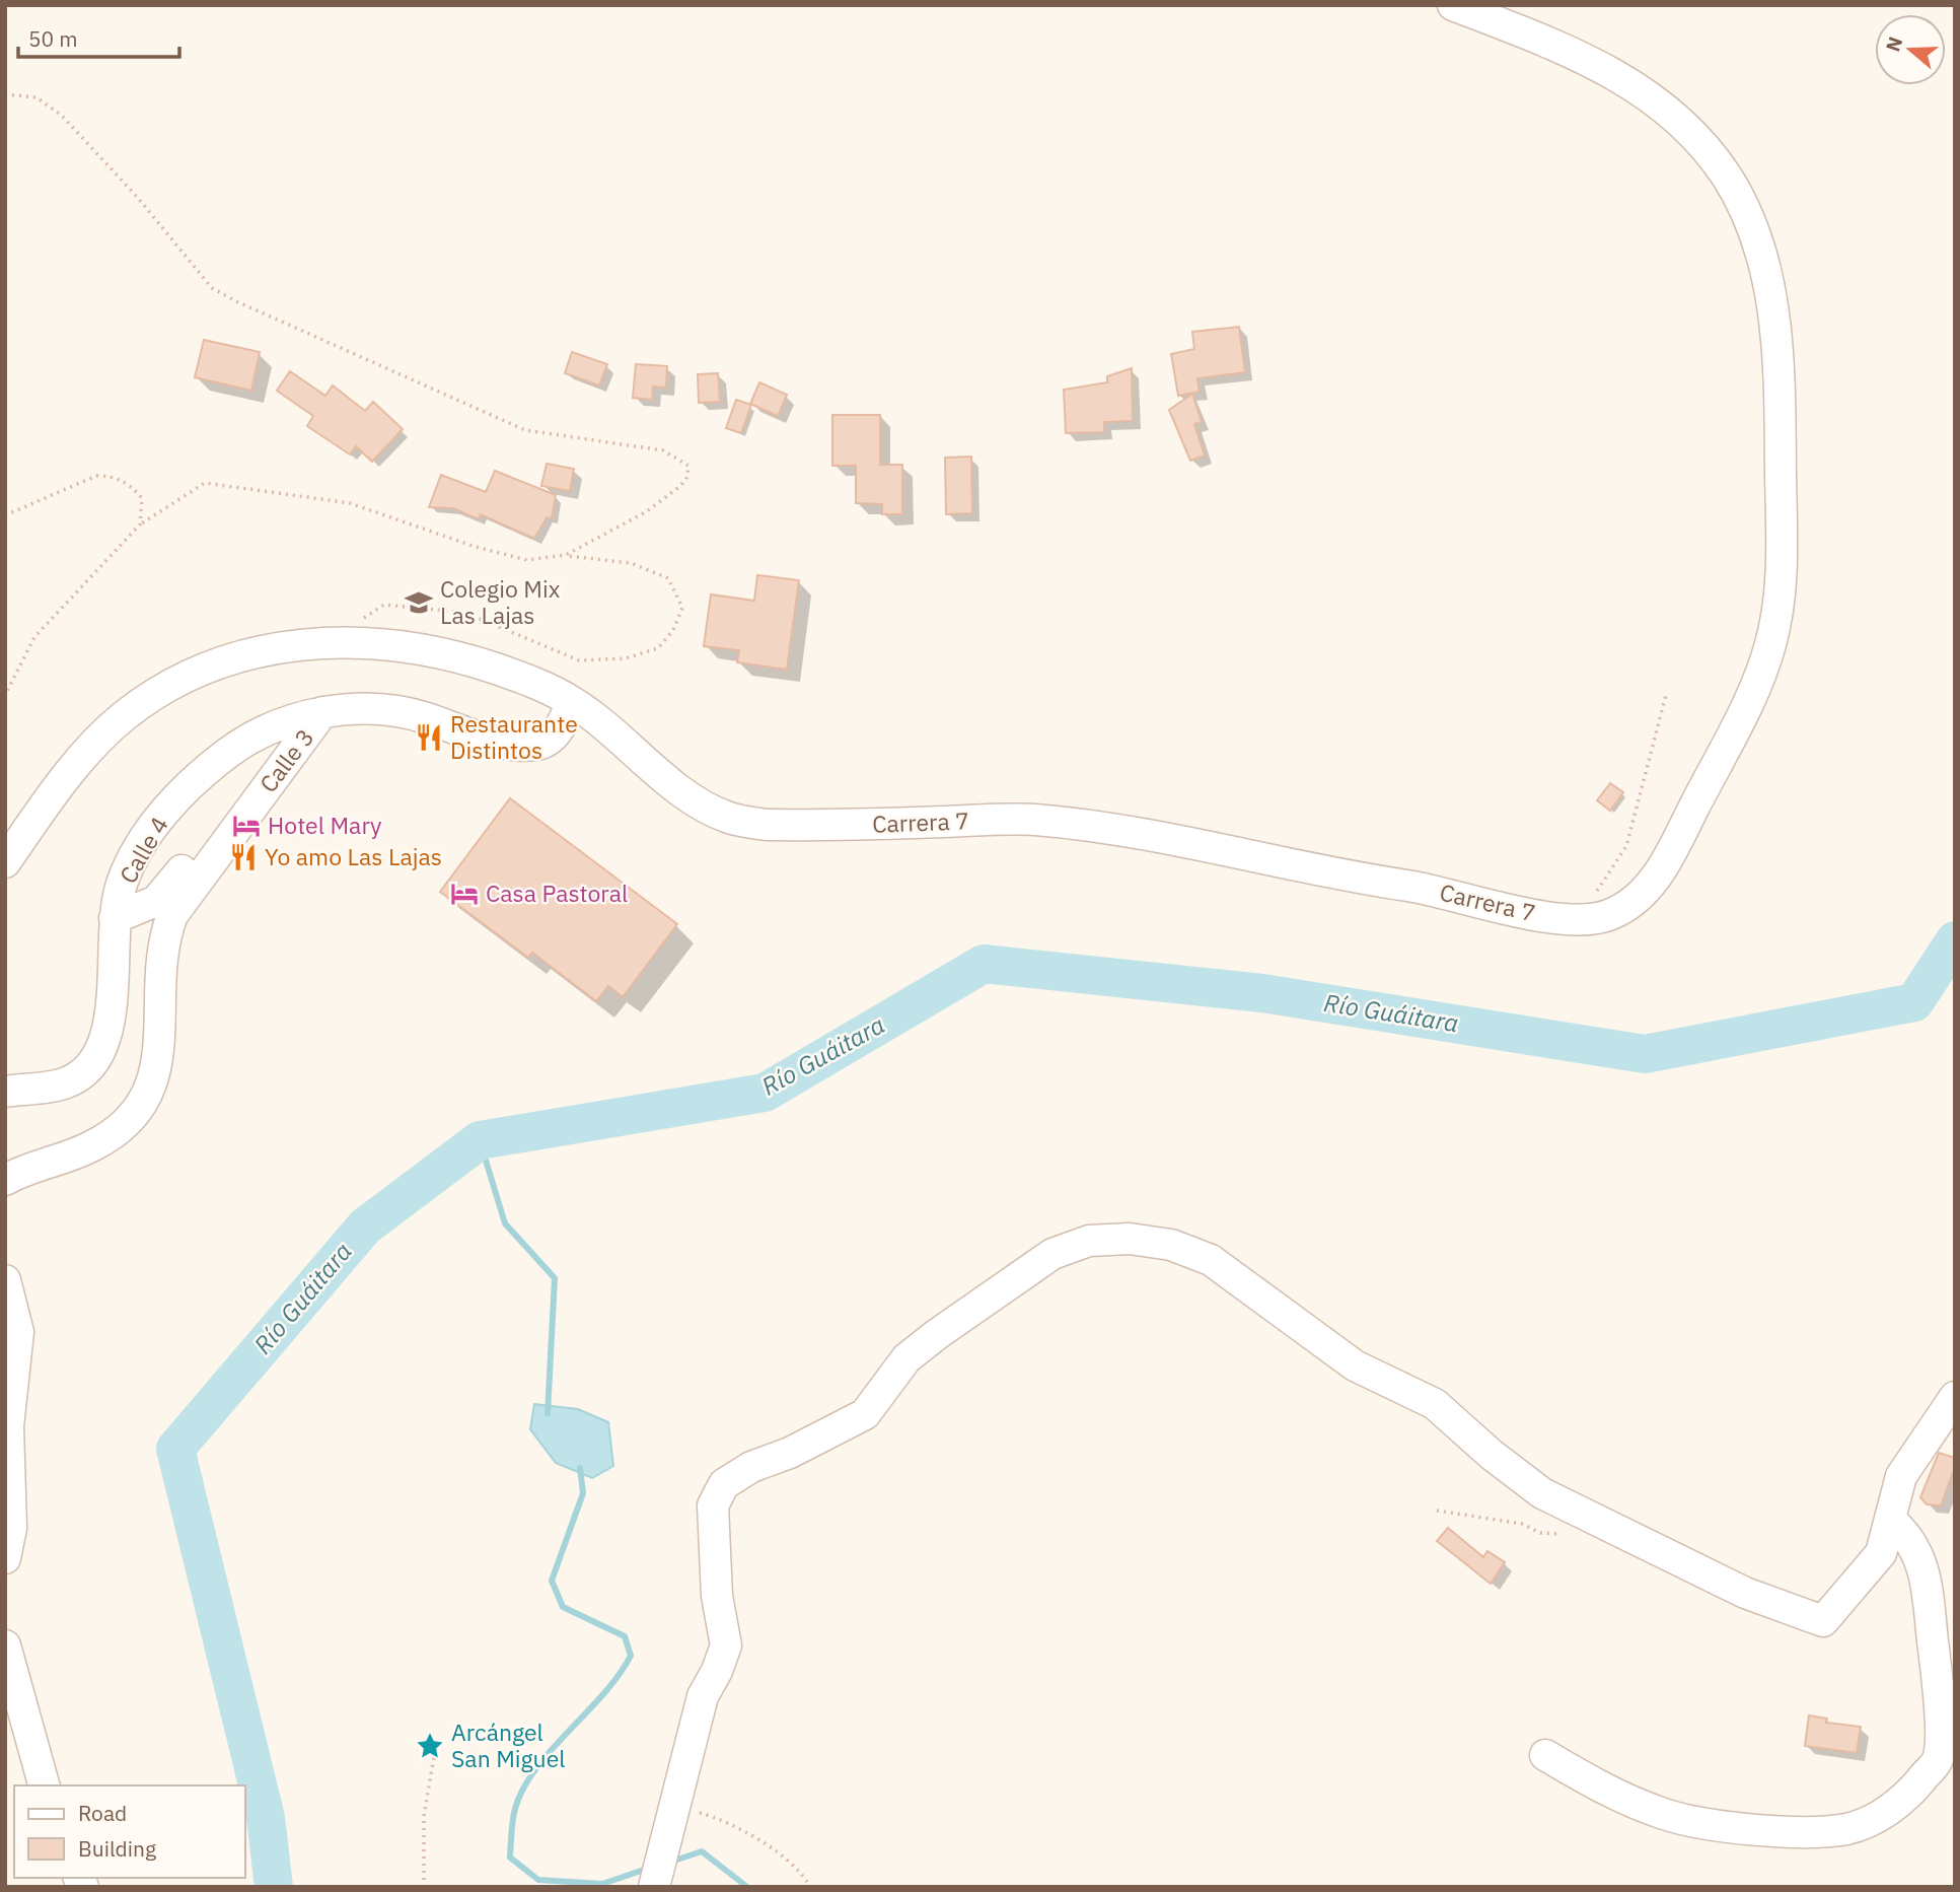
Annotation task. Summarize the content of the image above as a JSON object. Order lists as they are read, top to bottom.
{
  "streets": {
    "street": ["Calle 3", "Carrera 7", "Calle 4"]
  },
  "crossings": [
    ["Calle 3", "Calle 4"]
  ],
  "water": ["Río Guáitara"],
  "places": {
    "school or university": ["Colegio Mix Las Lajas"],
    "restaurant": ["Restaurante Distintos", "Yo amo Las Lajas"],
    "hotel": ["Hotel Mary", "Casa Pastoral"],
    "place": ["Arcángel San Miguel"]
  },
  "legend": ["Road", "Building"],
  "scale_bar": "50 m",
  "north": "left"
}
